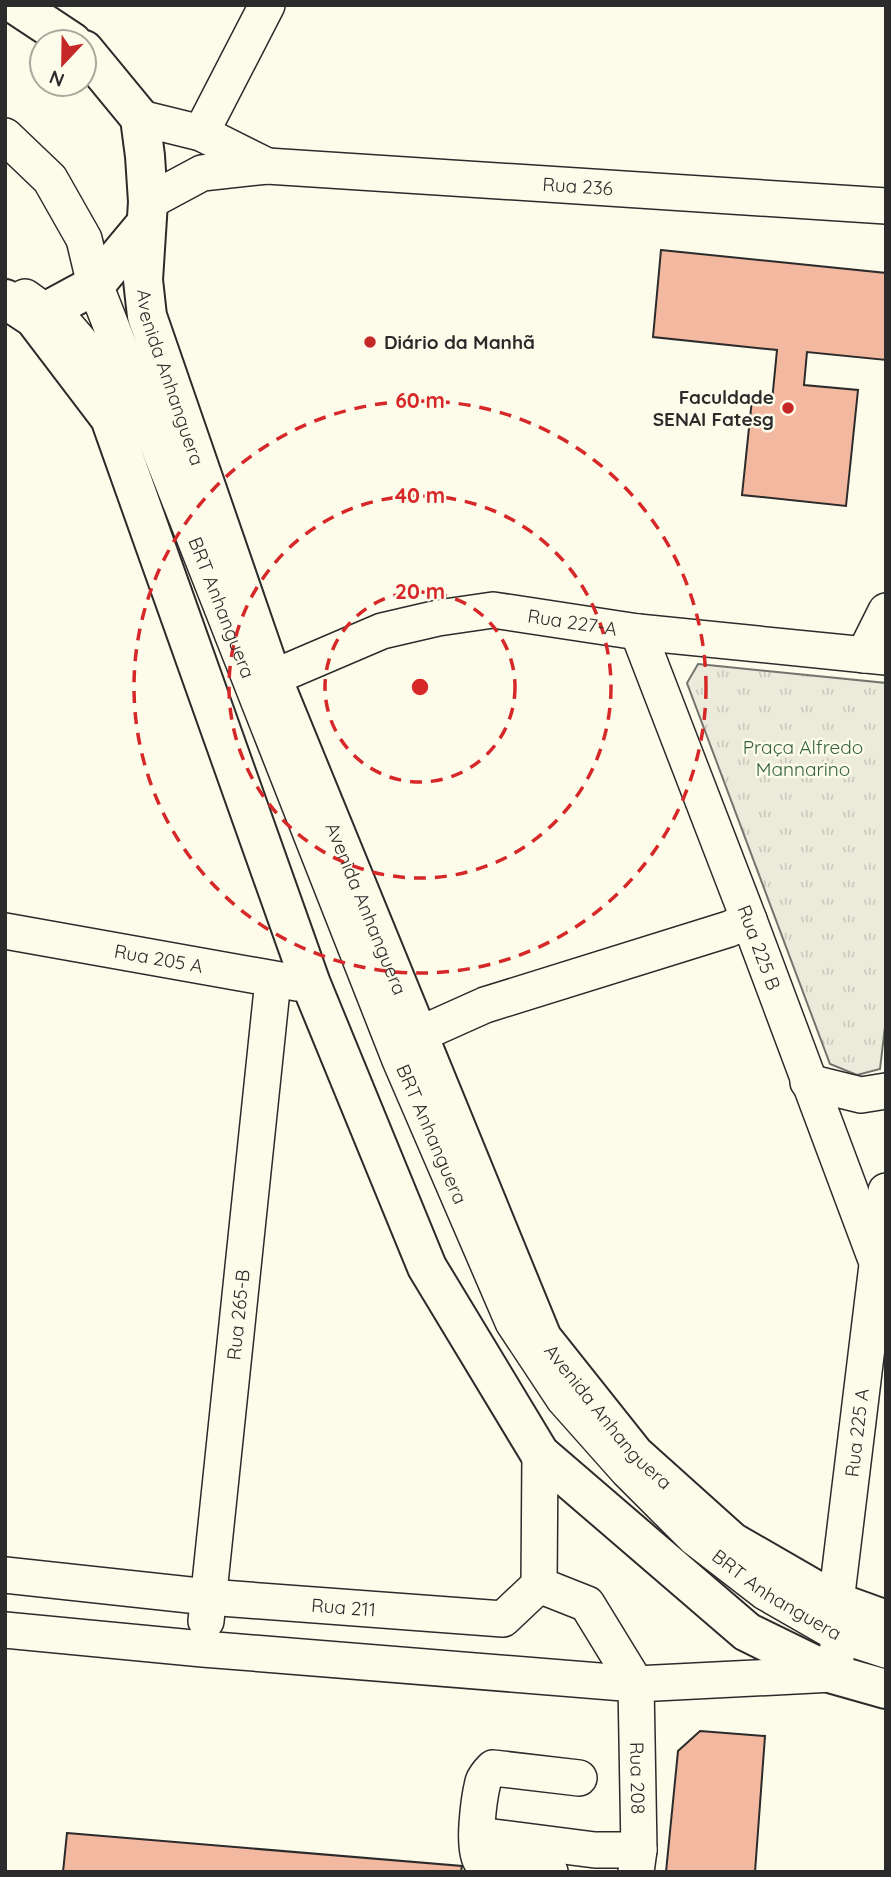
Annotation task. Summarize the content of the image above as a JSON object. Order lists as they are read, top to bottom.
{
  "streets": {
    "main road": ["Avenida Anhanguera"],
    "street": [
      "Rua 236",
      "BRT Anhanguera",
      "Rua 227-A",
      "Rua 225 B",
      "Rua 205 A",
      "Rua 265-B",
      "Rua 225 A",
      "Rua 211",
      "Rua 208"
    ]
  },
  "crossings": [
    ["Rua 236", "Avenida Anhanguera"],
    ["Avenida Anhanguera", "BRT Anhanguera"],
    ["Avenida Anhanguera", "Rua 227-A"],
    ["Avenida Anhanguera", "Rua 225 A"],
    ["BRT Anhanguera", "Rua 225 A"],
    ["Rua 227-A", "Rua 225 B"],
    ["Rua 225 B", "Rua 225 A"],
    ["Rua 205 A", "Rua 265-B"],
    ["Rua 265-B", "Rua 211"]
  ],
  "parks": ["Praça Alfredo Mannarino"],
  "places": ["Diário da Manhã", "Faculdade SENAI Fatesg"],
  "north": "bottom",
  "rings": ["60 m", "40 m", "20 m"]
}
